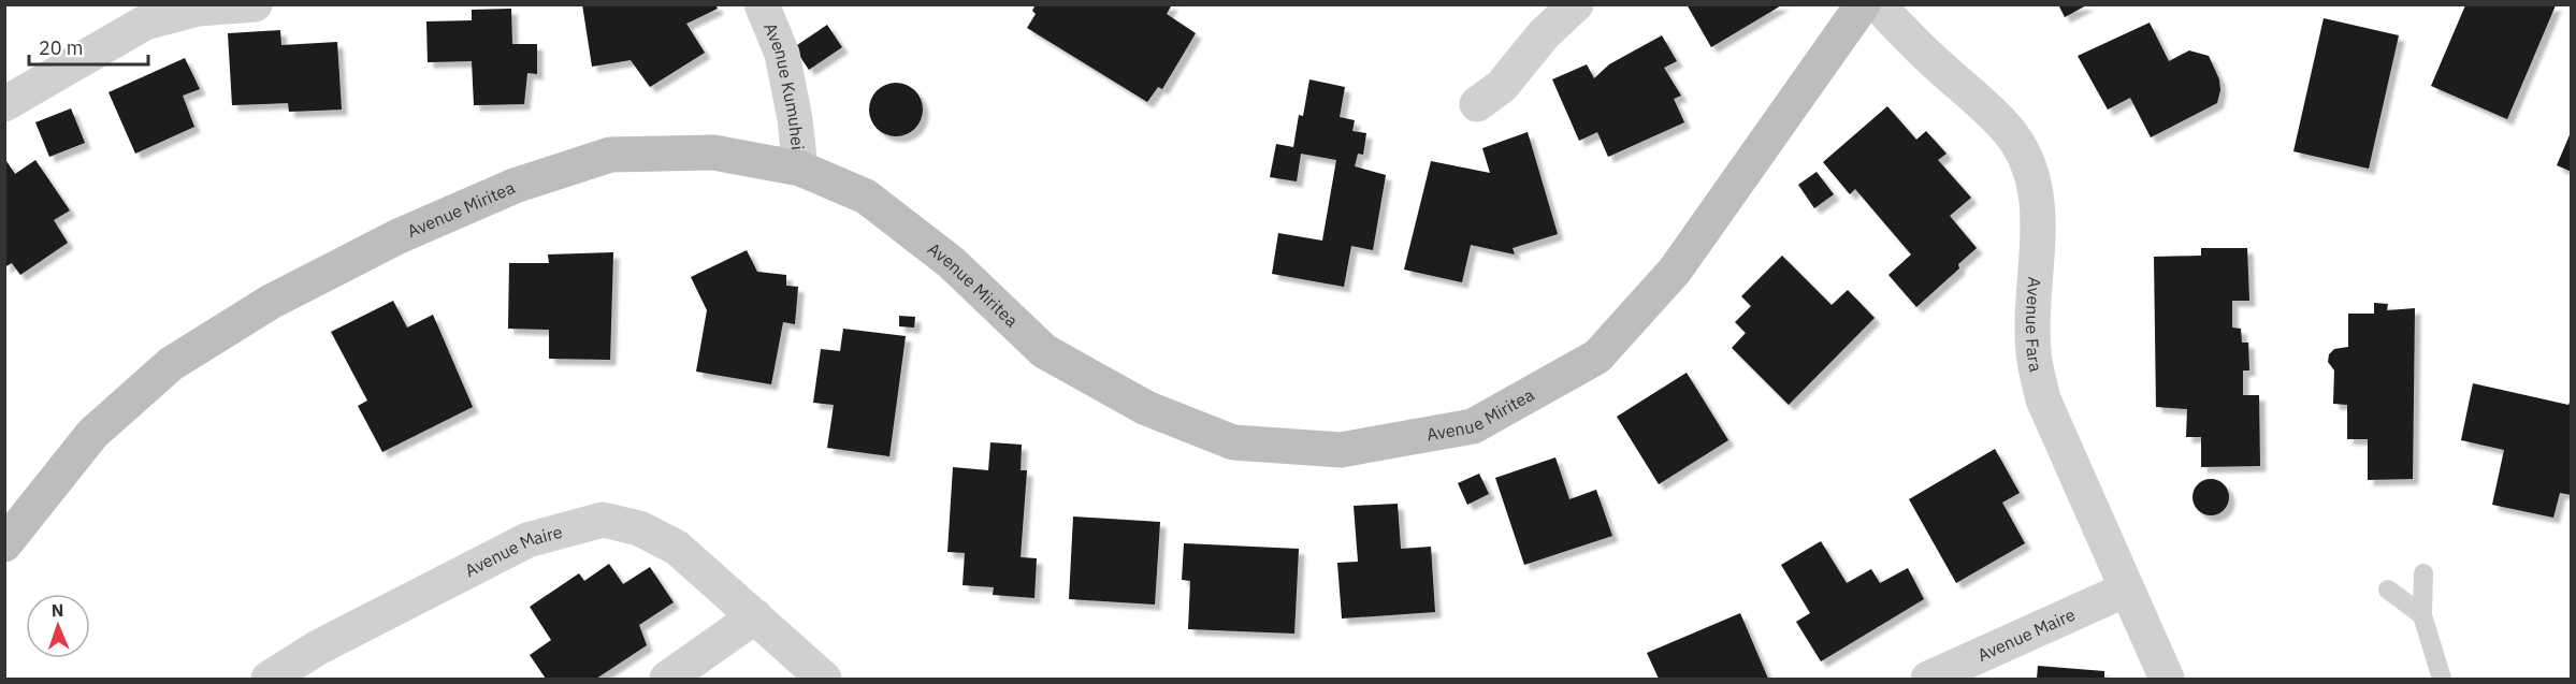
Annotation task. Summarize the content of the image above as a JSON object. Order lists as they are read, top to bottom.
{
  "streets": {
    "main road": ["Avenue Miritea"],
    "street": ["Avenue Kumuhei", "Avenue Fara", "Avenue Maire"]
  },
  "crossings": [
    ["Avenue Kumuhei", "Avenue Miritea"],
    ["Avenue Fara", "Avenue Maire"]
  ],
  "scale_bar": "20 m",
  "north": "top"
}
